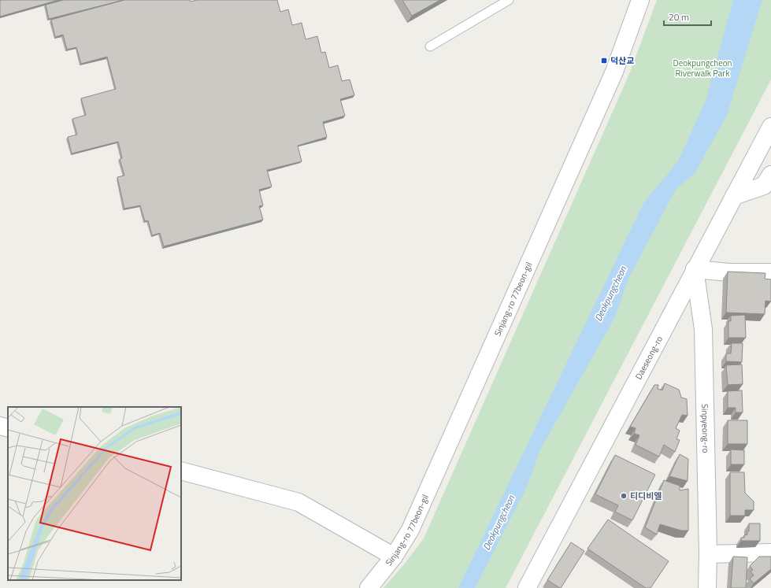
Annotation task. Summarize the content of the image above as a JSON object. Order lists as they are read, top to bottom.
{
  "streets": {
    "street": ["Sinjang-ro 77beon-gil", "Daeseong-ro", "Sinpyeong-ro"]
  },
  "crossings": [
    ["Daeseong-ro", "Sinpyeong-ro"]
  ],
  "water": ["Deokpungcheon"],
  "parks": ["Deokpungcheon Riverwalk Park"],
  "places": {
    "transit": ["덕산교"],
    "other": ["티디비엘"]
  },
  "scale_bar": "20 m"
}
